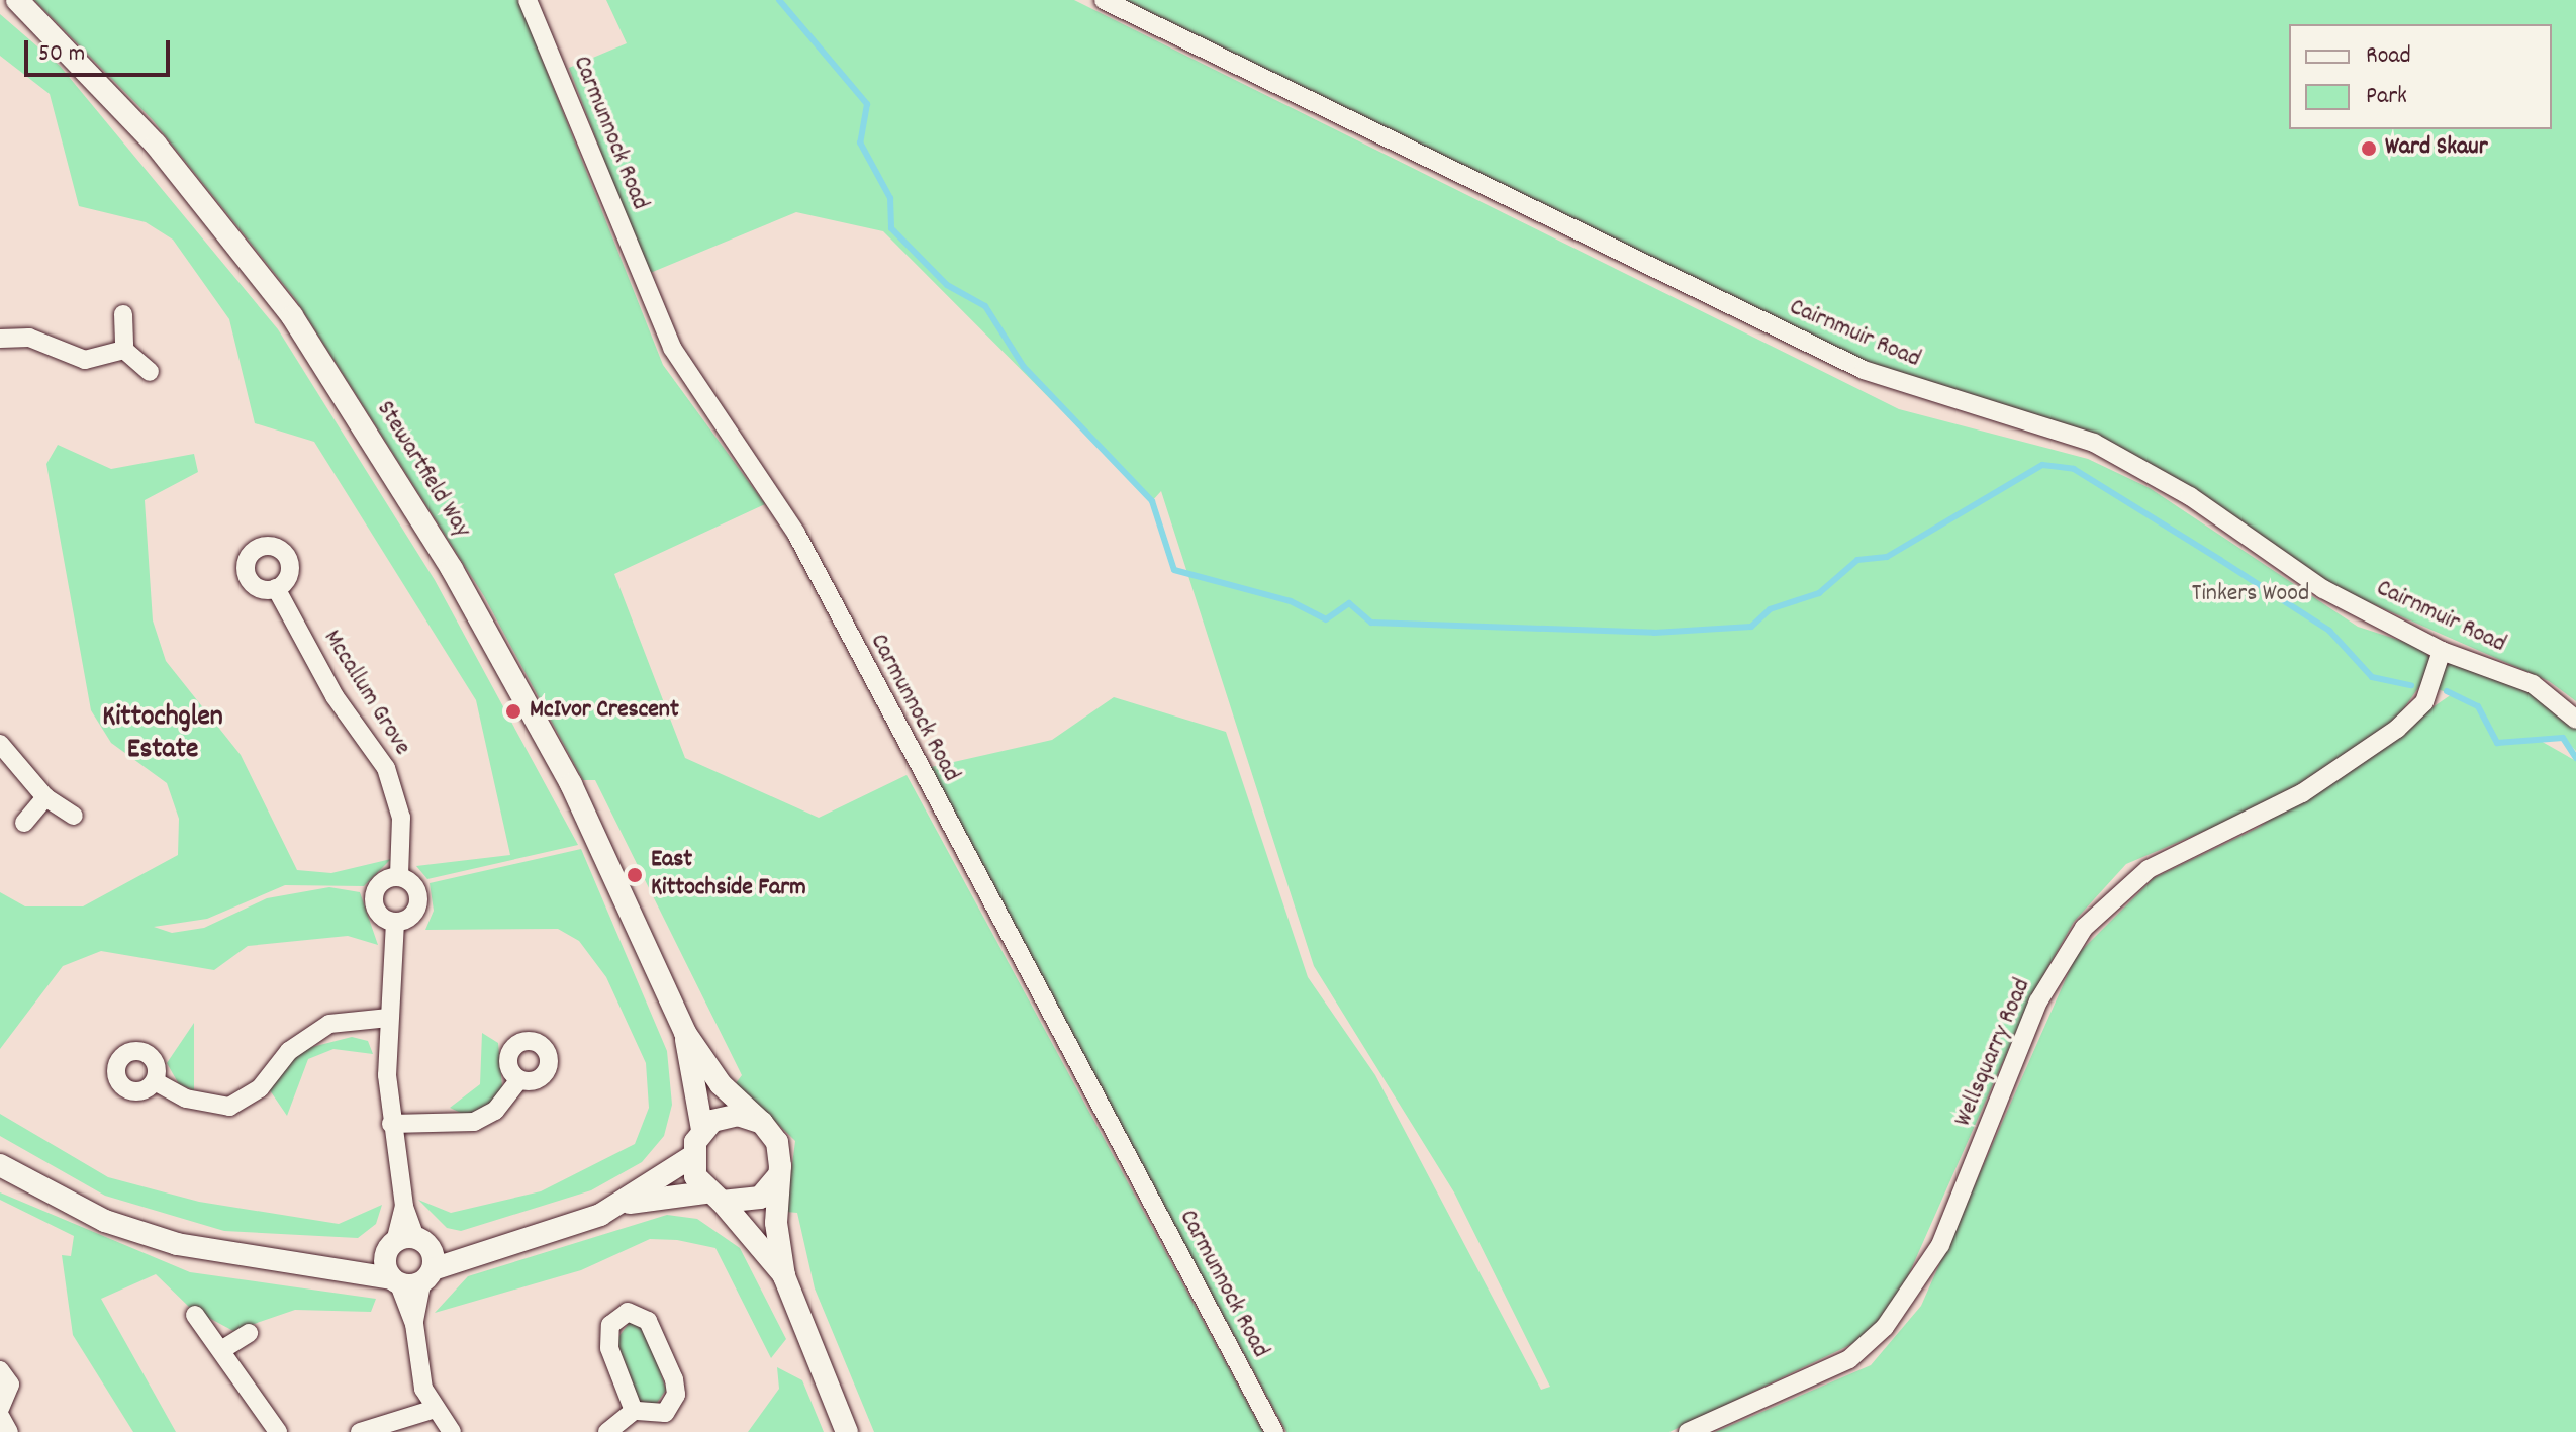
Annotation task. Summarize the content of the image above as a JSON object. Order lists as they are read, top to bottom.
{
  "streets": {
    "street": [
      "Carmunnock Road",
      "Cairnmuir Road",
      "Stewartfield Way",
      "Mccallum Grove",
      "Wellsquarry Road"
    ]
  },
  "crossings": [
    ["Cairnmuir Road", "Wellsquarry Road"]
  ],
  "districts": ["Kittochglen Estate"],
  "parks": ["Tinkers Wood"],
  "places": ["Ward Skaur", "McIvor Crescent", "East Kittochside Farm"],
  "legend": ["Road", "Park"],
  "scale_bar": "50 m"
}
